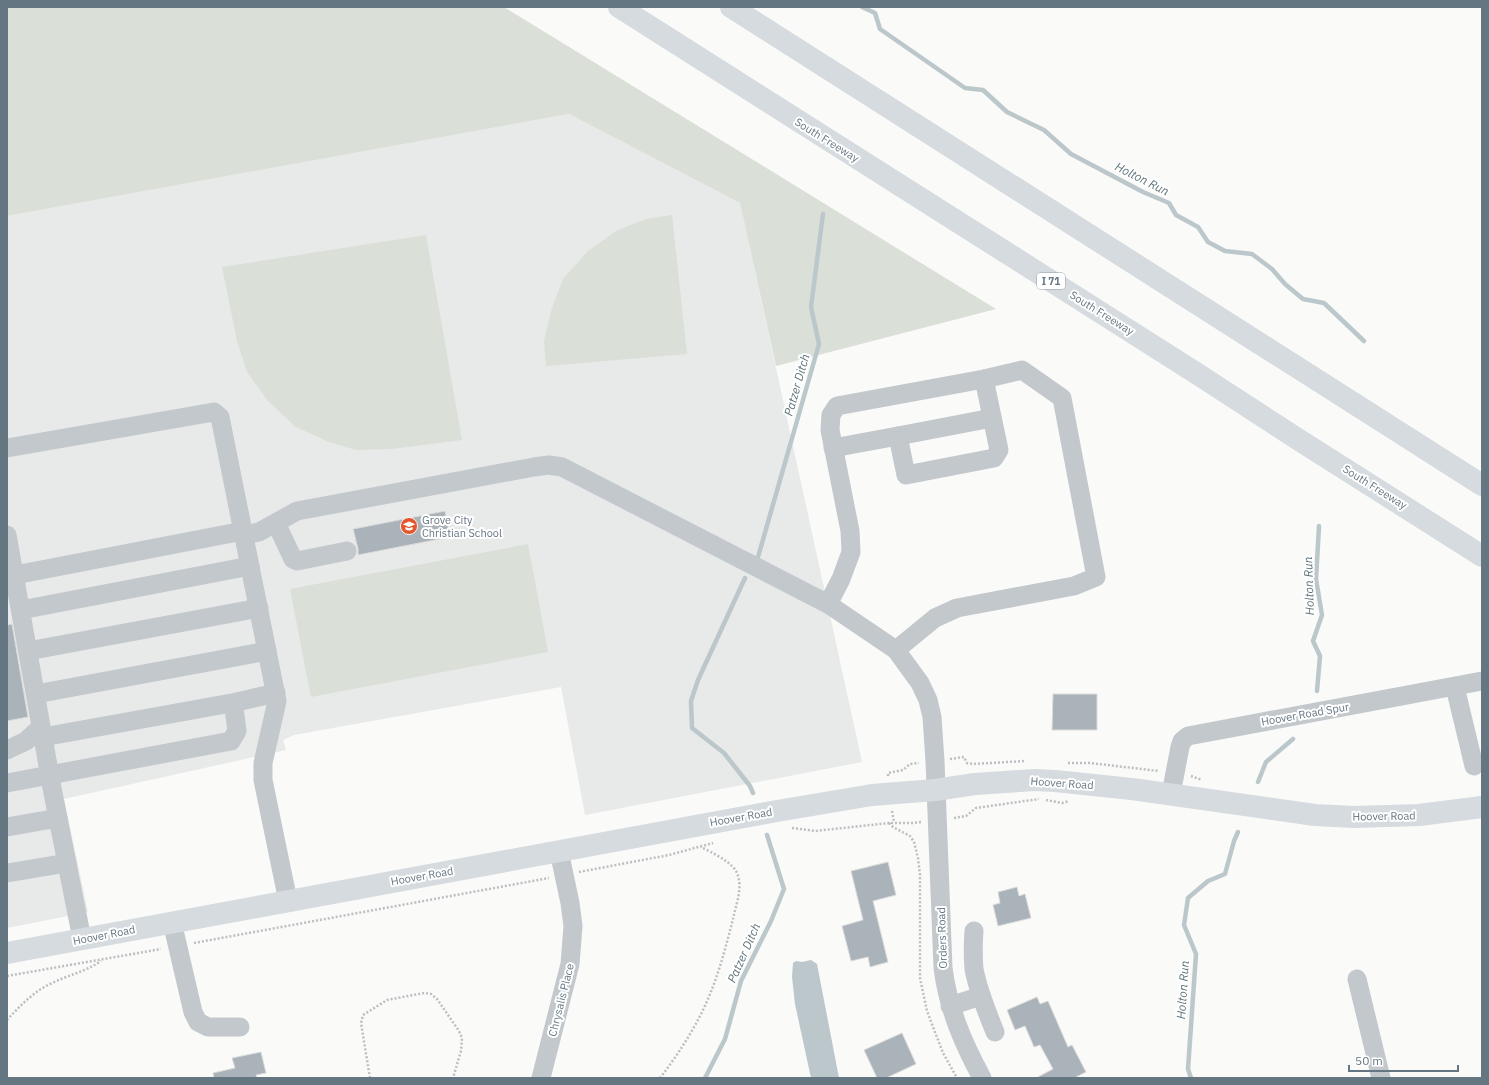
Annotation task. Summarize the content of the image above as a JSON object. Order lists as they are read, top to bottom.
{
  "streets": {
    "main road": ["South Freeway", "I 71", "Hoover Road"],
    "street": ["Hoover Road Spur", "Orders Road", "Chrysalis Place"]
  },
  "crossings": [
    ["Hoover Road Spur", "Hoover Road"],
    ["Hoover Road", "Orders Road"],
    ["Hoover Road", "Chrysalis Place"]
  ],
  "water": ["Holton Run", "Patzer Ditch"],
  "places": {
    "school or university": ["Grove City Christian School"]
  },
  "scale_bar": "50 m"
}
